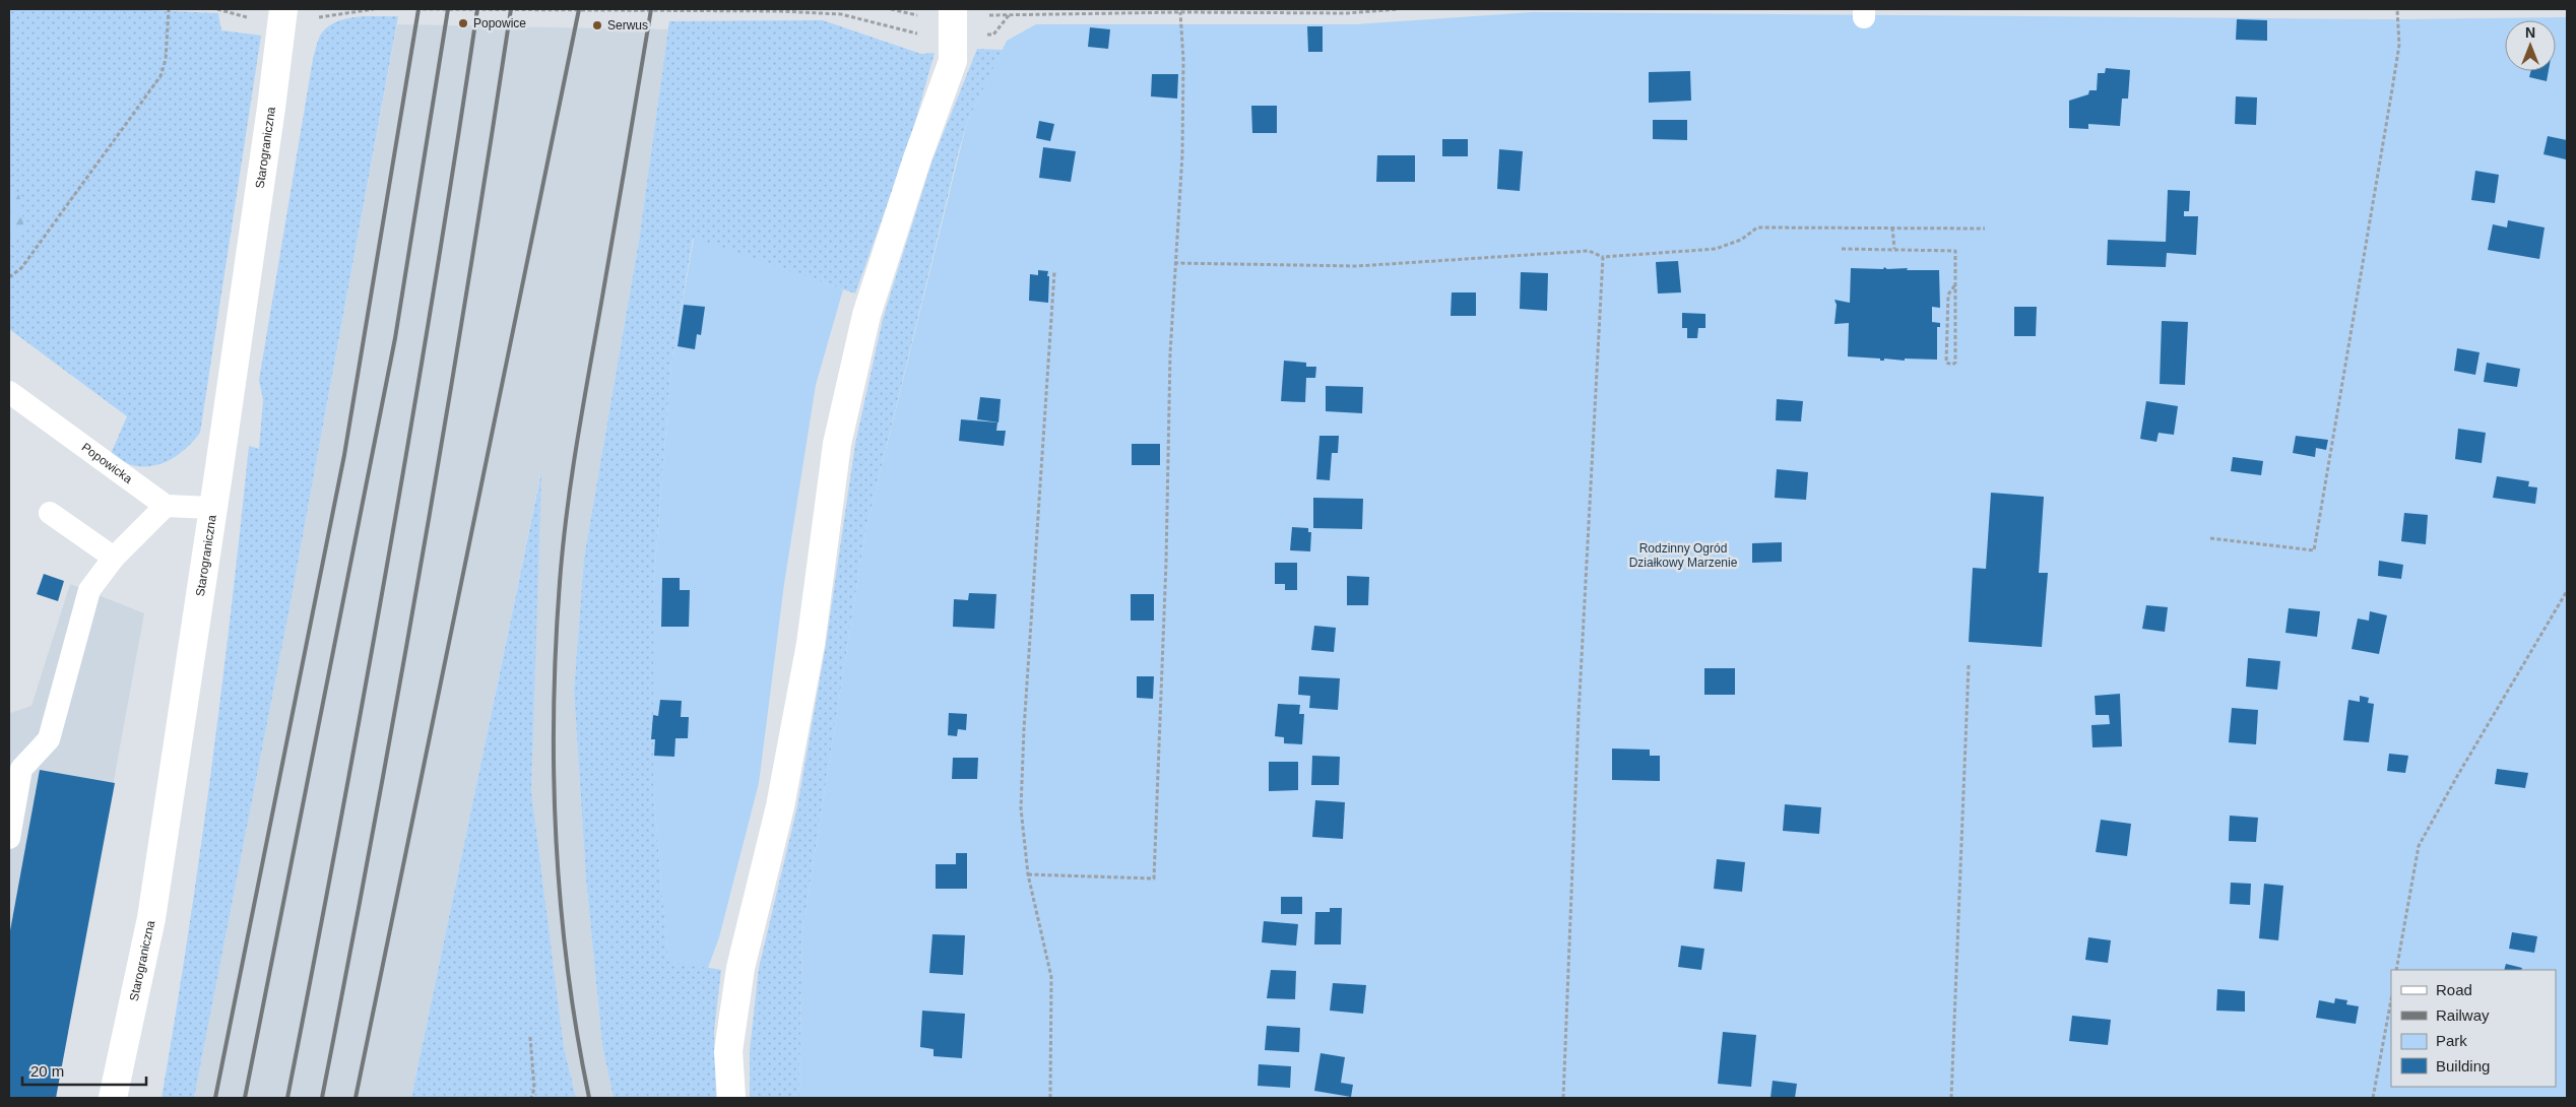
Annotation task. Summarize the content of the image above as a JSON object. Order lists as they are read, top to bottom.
{
  "streets": {
    "street": ["Starograniczna"],
    "lane": ["Popowicka"]
  },
  "parks": ["Rodzinny Ogród Działkowy Marzenie"],
  "places": ["Popowice", "Serwus"],
  "legend": [
    "Road",
    "Railway",
    "Park",
    "Building"
  ],
  "scale_bar": "20 m",
  "north": "top"
}
